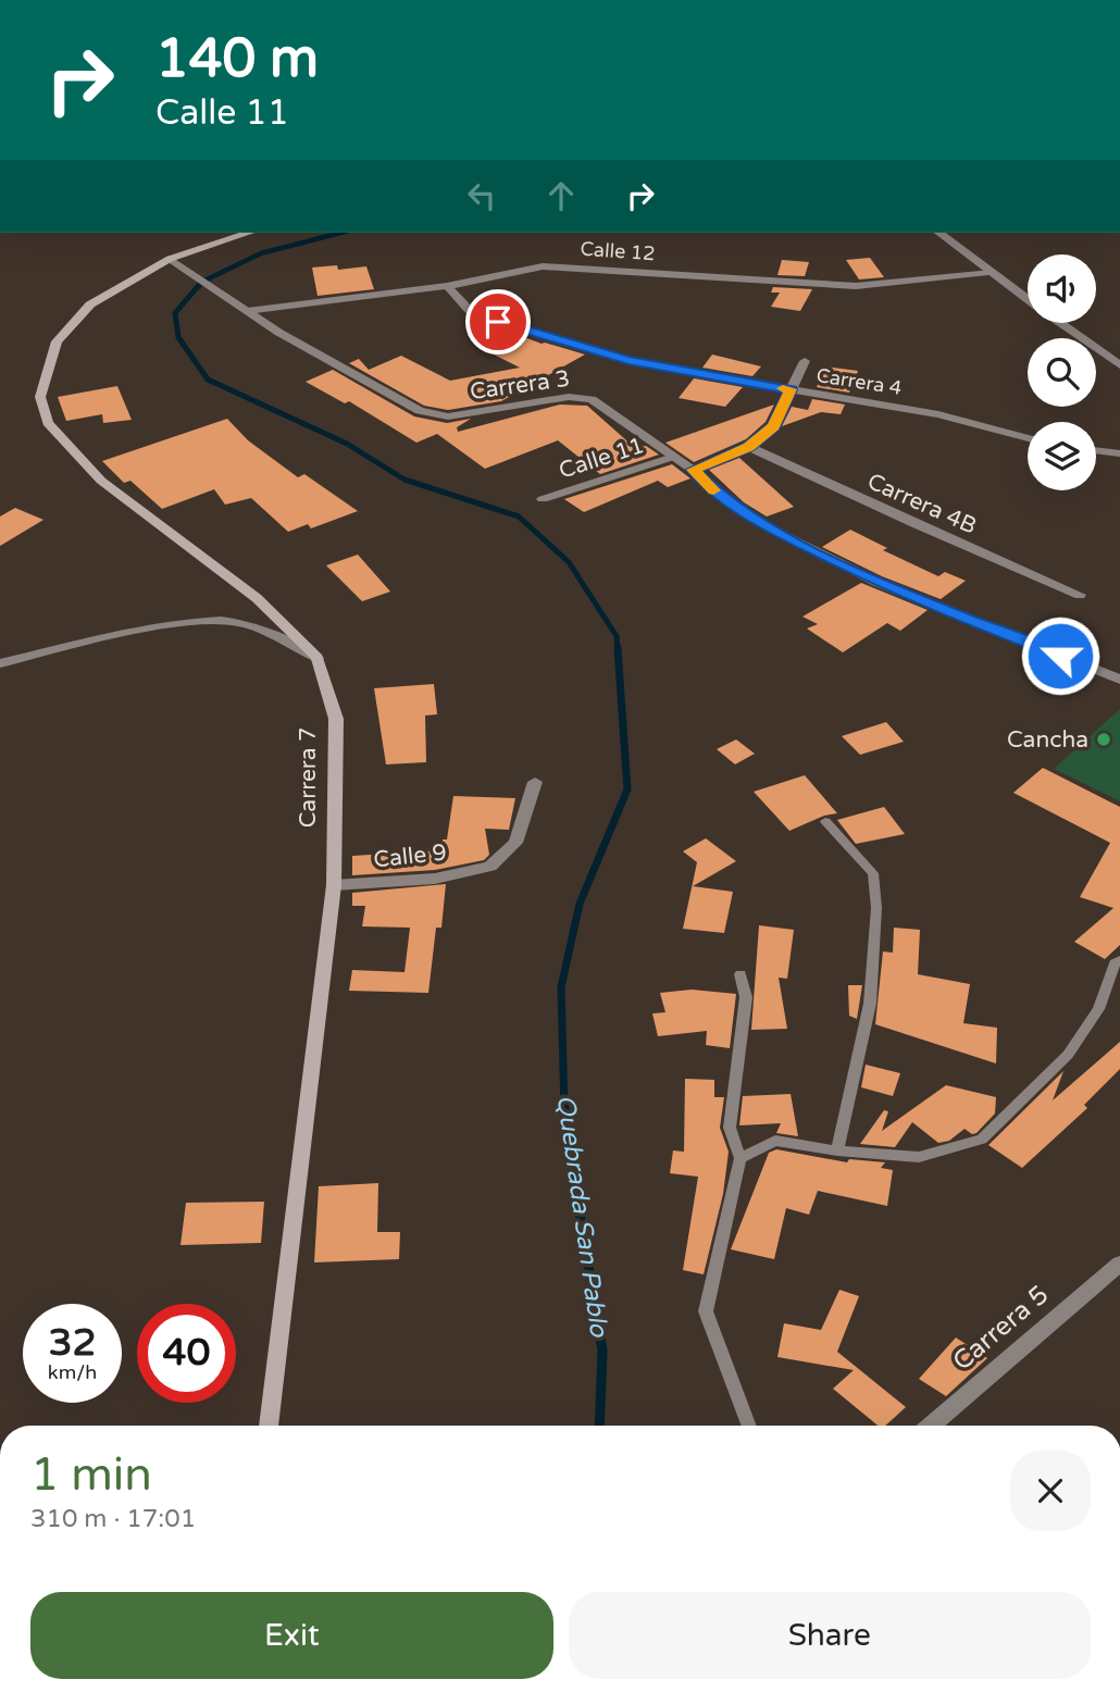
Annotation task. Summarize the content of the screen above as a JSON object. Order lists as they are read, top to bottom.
{
  "streets": {
    "main road": ["Carrera 7"],
    "street": [
      "Calle 12",
      "Carrera 4",
      "Carrera 3",
      "Calle 11",
      "Carrera 4B",
      "Calle 9",
      "Carrera 5"
    ]
  },
  "crossings": [
    ["Calle 12", "Carrera 4"],
    ["Calle 12", "Carrera 3"],
    ["Carrera 3", "Calle 11"],
    ["Carrera 3", "Carrera 7"],
    ["Carrera 7", "Calle 9"]
  ],
  "water": ["Quebrada San Pablo"],
  "places": ["Cancha"],
  "page": {
    "turn": ["140 m", "Calle 11"],
    "speed": "32 km/h",
    "limit": "40",
    "heading": ["1 min", "310 m · 17:01"],
    "buttons": ["Exit", "Share"]
  }
}
